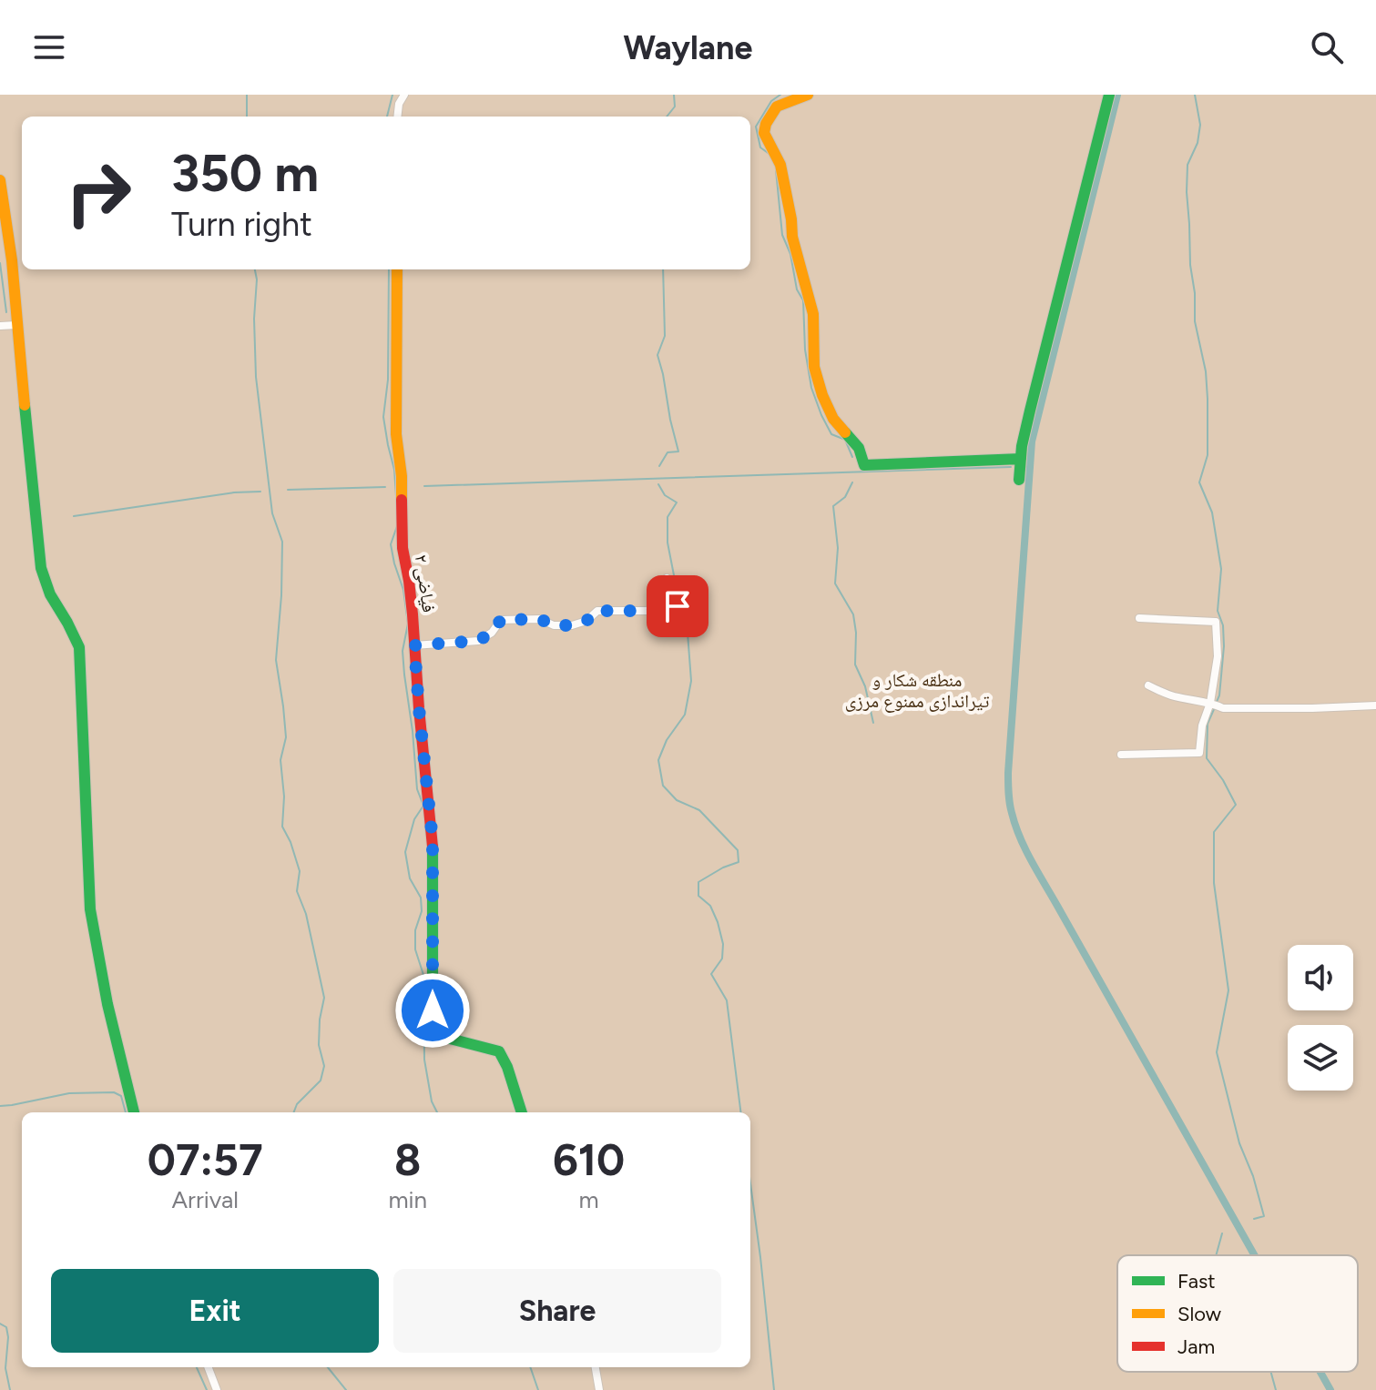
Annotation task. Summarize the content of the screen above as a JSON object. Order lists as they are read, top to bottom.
{
  "streets": {
    "street": ["فیاضی ۲"]
  },
  "parks": ["منطقه شکار و تیراندازی ممنوع مرزی"],
  "legend": ["Fast", "Slow", "Jam"],
  "page": {
    "header": "Waylane",
    "turn": ["350 m", "Turn right"],
    "eta": [
      "07:57",
      "Arrival",
      "8",
      "min",
      "610",
      "m"
    ],
    "buttons": ["Exit", "Share"]
  }
}
